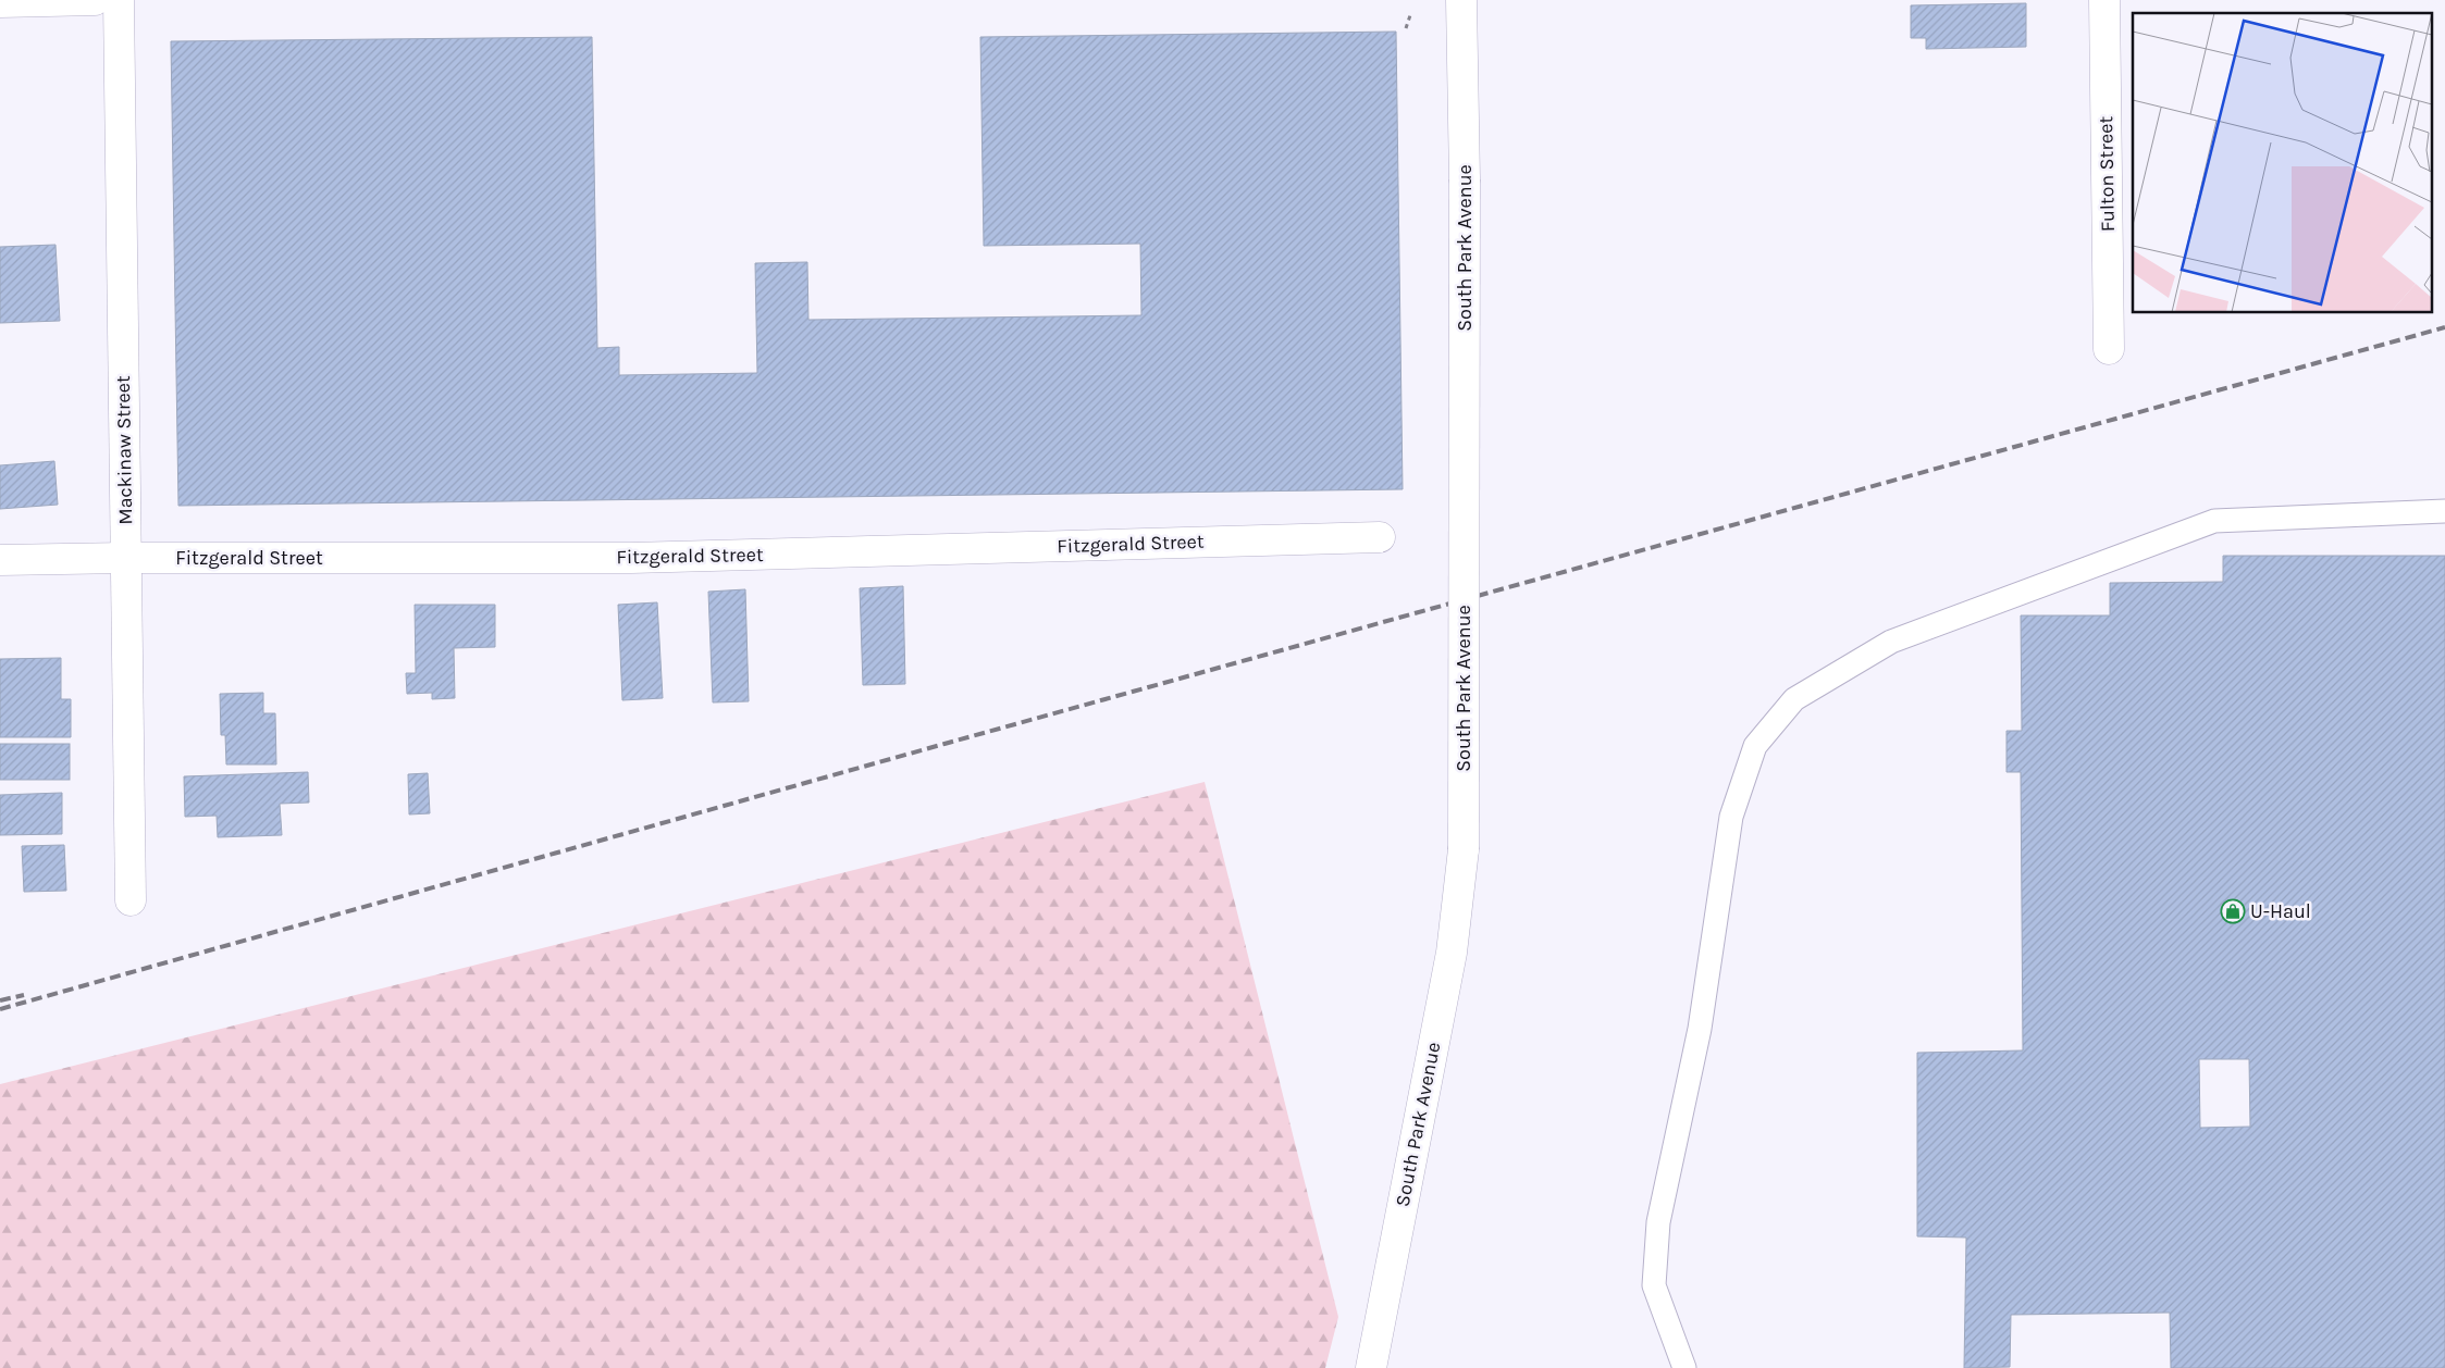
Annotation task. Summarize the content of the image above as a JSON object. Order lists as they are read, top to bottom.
{
  "streets": {
    "street": [
      "Fulton Street",
      "South Park Avenue",
      "Mackinaw Street",
      "Fitzgerald Street"
    ]
  },
  "crossings": [
    ["Mackinaw Street", "Fitzgerald Street"]
  ],
  "places": {
    "shop": ["U-Haul"]
  }
}
